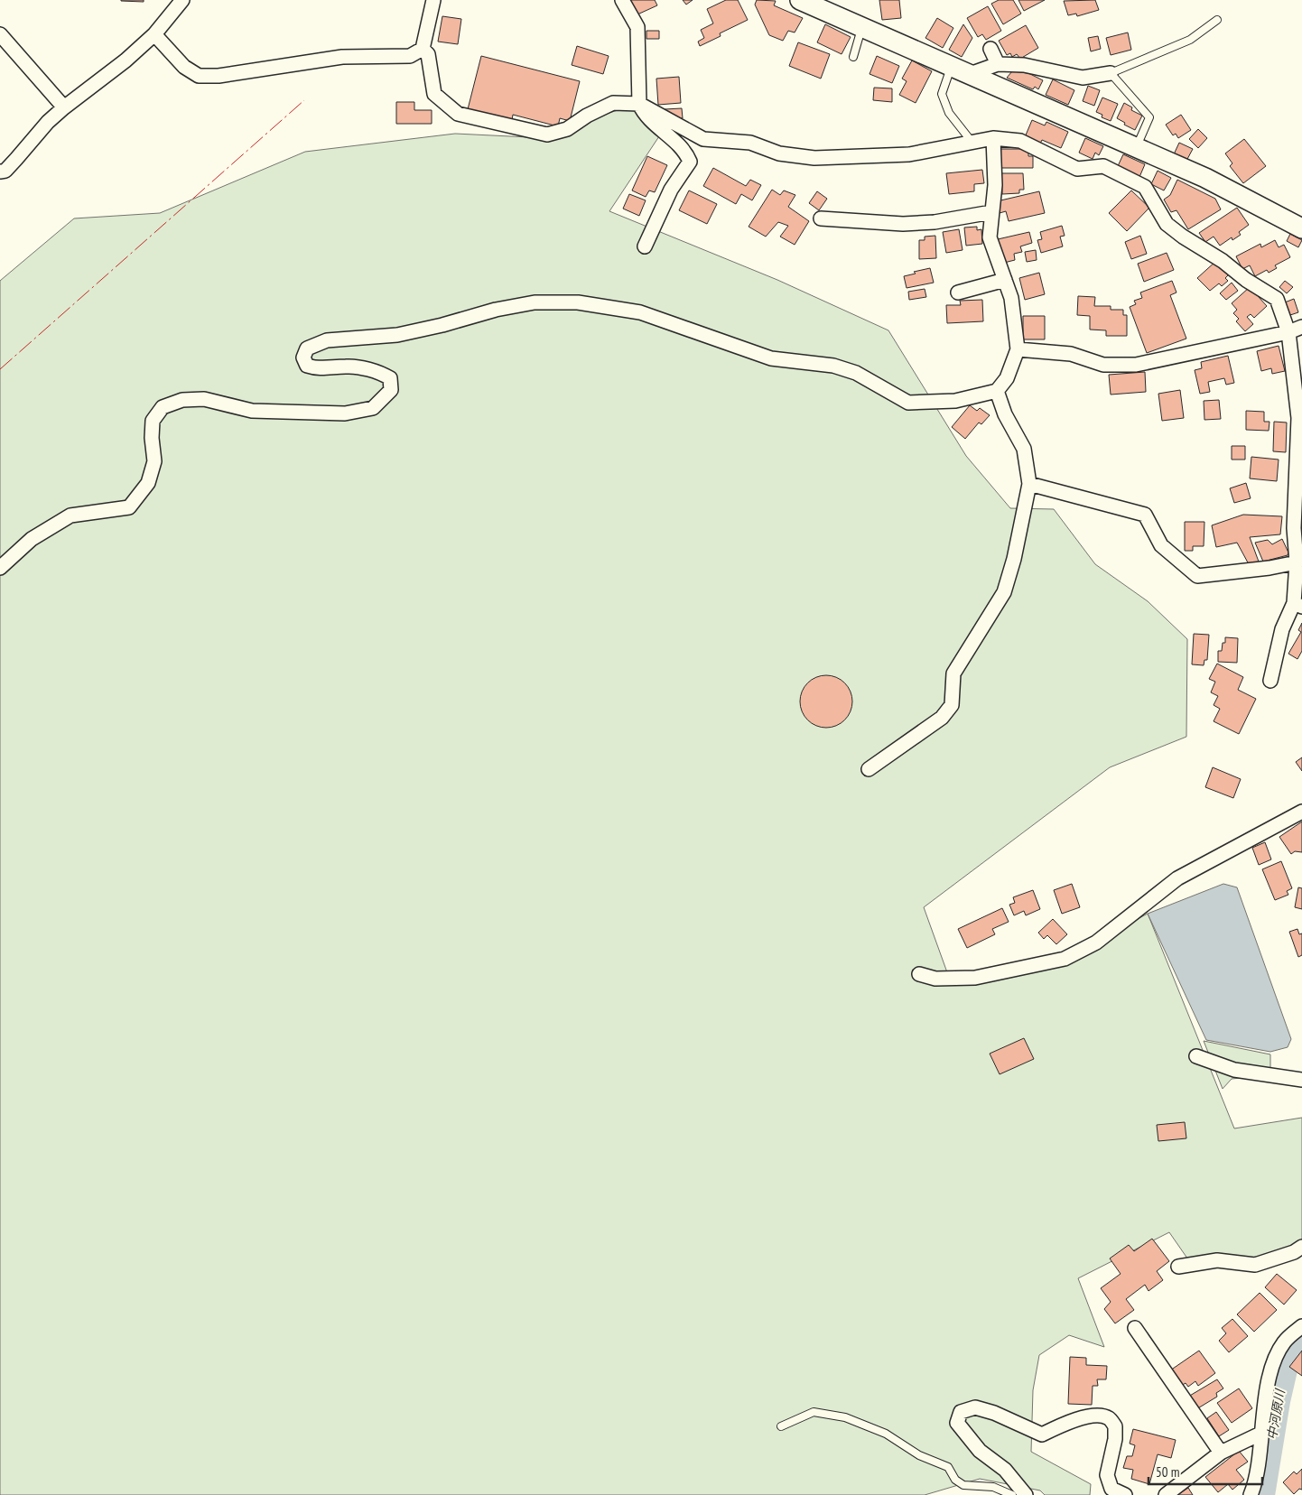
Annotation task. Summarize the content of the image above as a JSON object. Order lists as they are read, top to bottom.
{
  "water": ["中河原川"],
  "scale_bar": "50 m"
}
